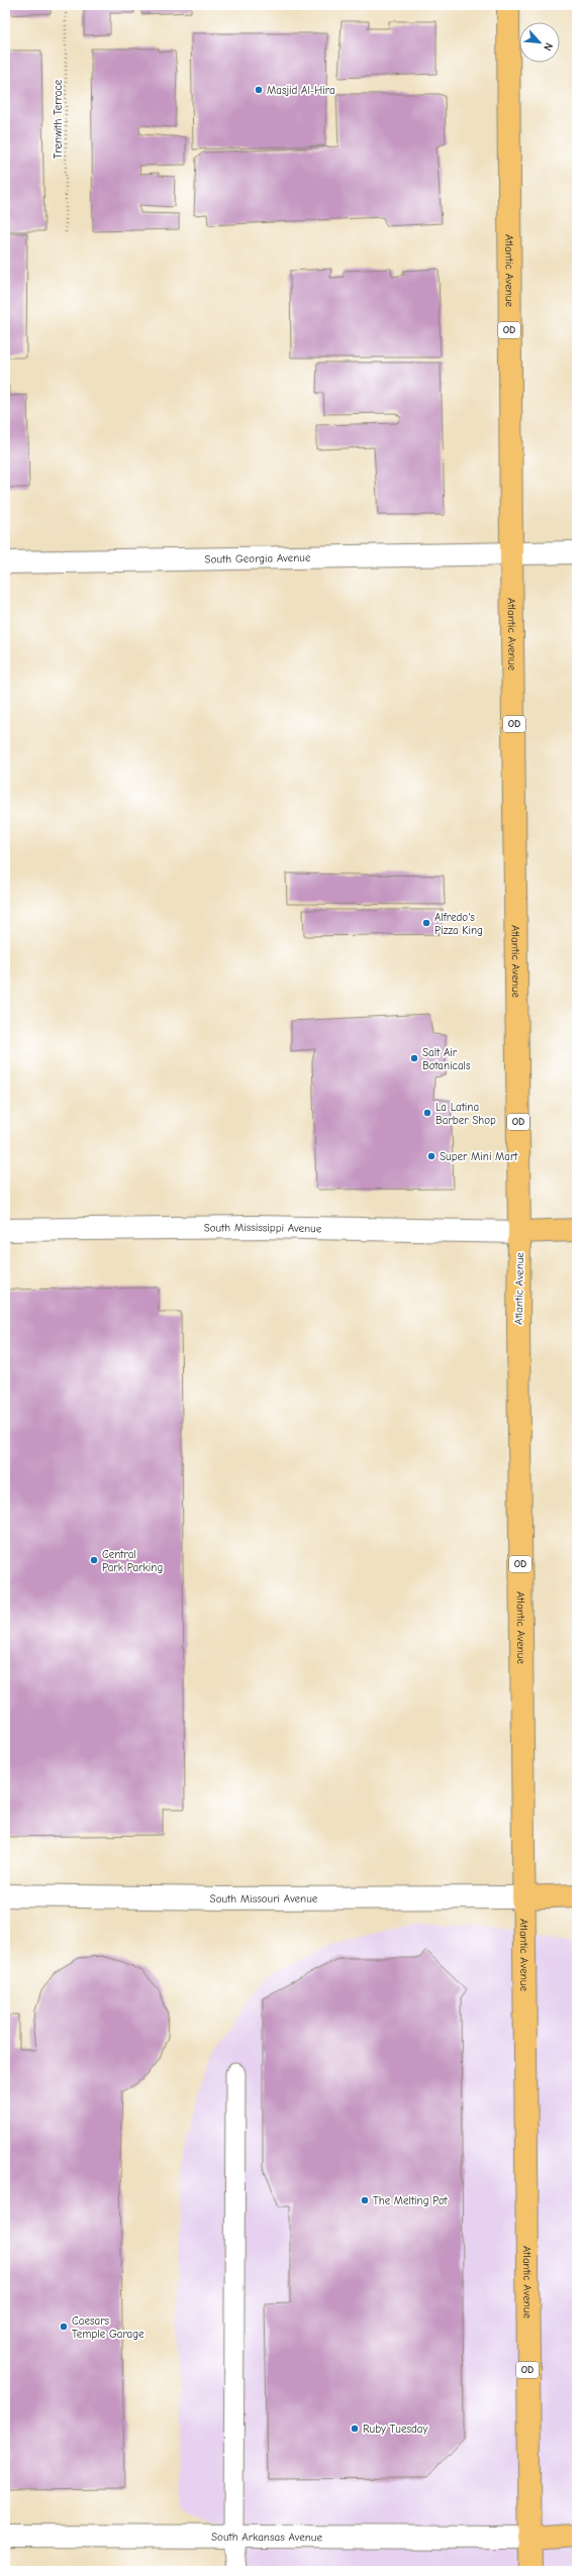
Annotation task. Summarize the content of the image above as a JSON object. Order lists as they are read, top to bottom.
{
  "streets": {
    "main road": ["Atlantic Avenue", "OD"],
    "street": [
      "South Georgia Avenue",
      "South Mississippi Avenue",
      "South Missouri Avenue",
      "South Arkansas Avenue"
    ],
    "path": ["Trenwith Terrace"]
  },
  "crossings": [
    ["Atlantic Avenue", "South Georgia Avenue"],
    ["Atlantic Avenue", "South Mississippi Avenue"],
    ["Atlantic Avenue", "South Missouri Avenue"],
    ["Atlantic Avenue", "South Arkansas Avenue"]
  ],
  "places": [
    "Masjid Al-Hira",
    "Alfredo's Pizza King",
    "Salt Air Botanicals",
    "La Latina Barber Shop",
    "Super Mini Mart",
    "Central Park Parking",
    "The Melting Pot",
    "Caesars Temple Garage",
    "Ruby Tuesday"
  ],
  "north": "bottom right"
}
